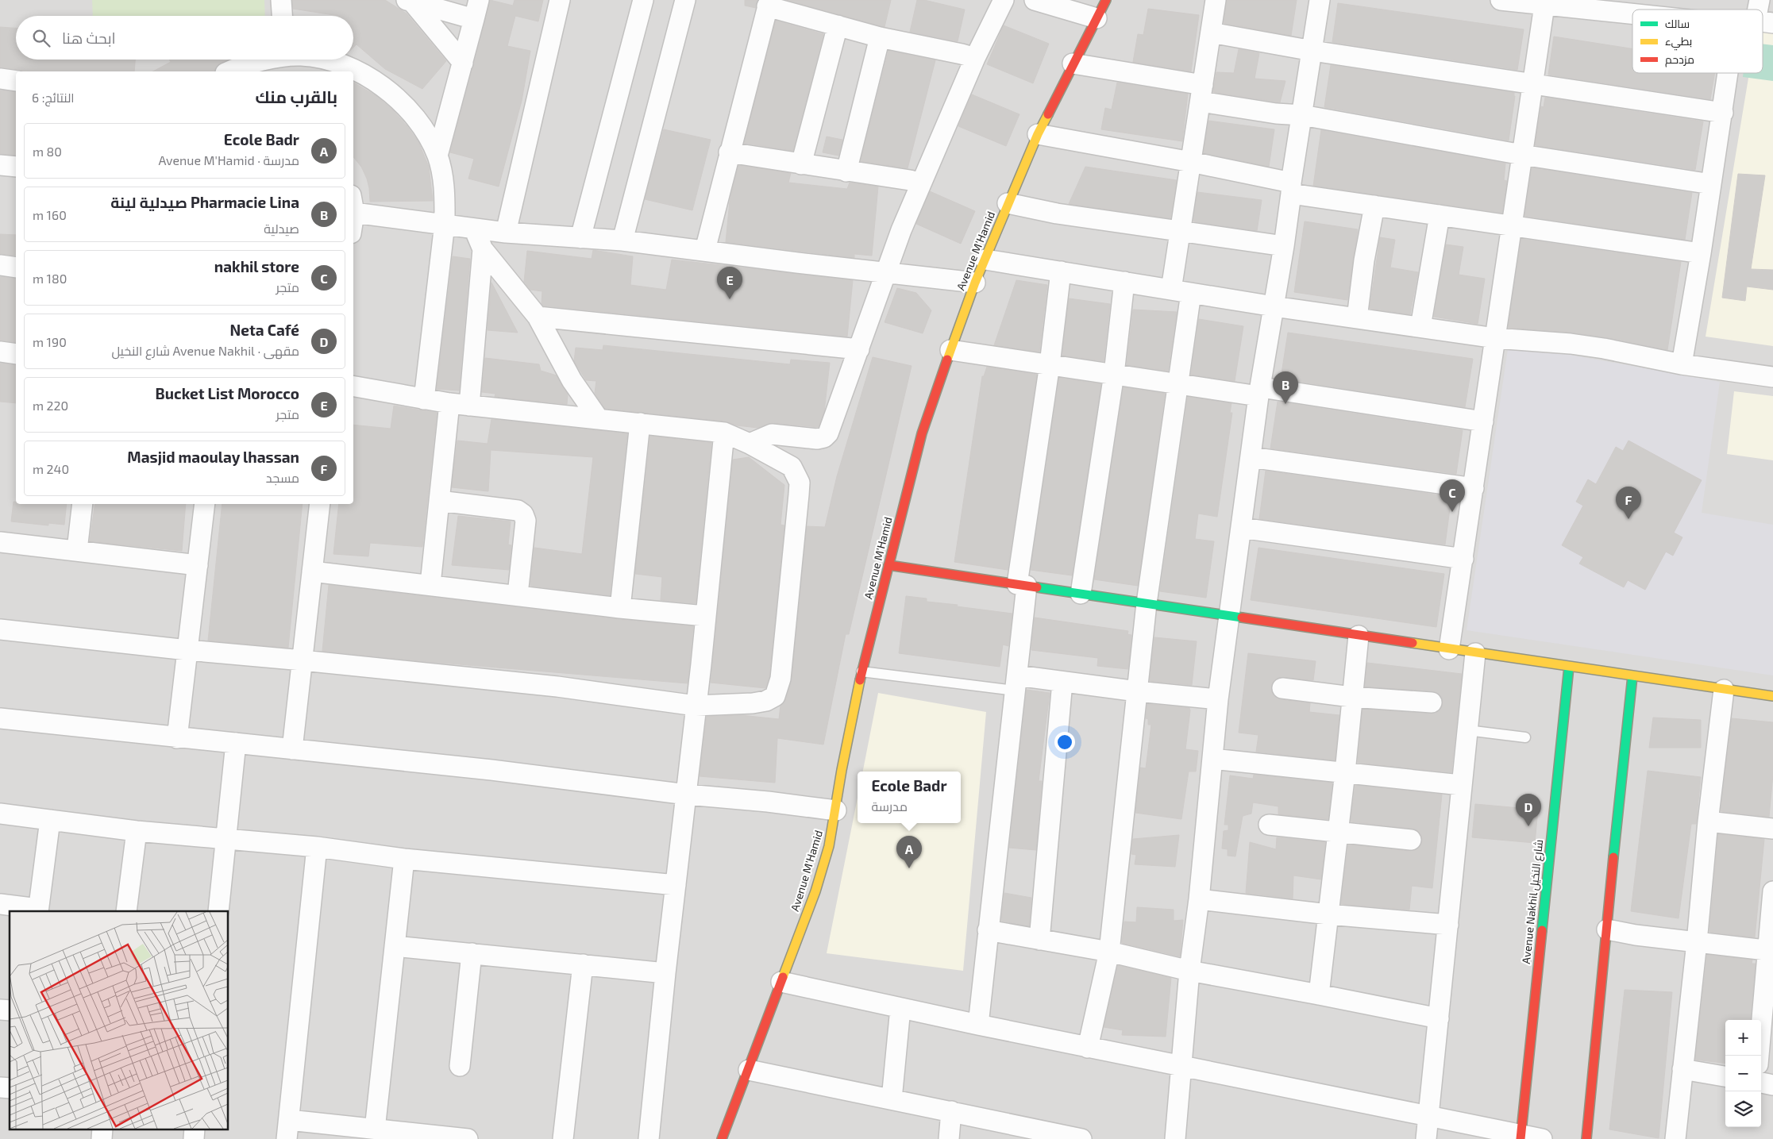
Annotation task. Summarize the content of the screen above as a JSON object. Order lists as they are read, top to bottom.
{
  "streets": {
    "street": ["Avenue M'Hamid", "Avenue Nakhil شارع النخيل"]
  },
  "legend": ["سالك", "بطيء", "مزدحم"],
  "page": {
    "search": "ابحث هنا",
    "heading": ["بالقرب منك", "النتائج: 6"],
    "list": [
      {
        "mark": "A",
        "name": "Ecole Badr",
        "note": "مدرسة · Avenue M'Hamid",
        "value": "80 m"
      },
      {
        "mark": "B",
        "name": "Pharmacie Lina صيدلية لينة",
        "note": "صيدلية",
        "value": "160 m"
      },
      {
        "mark": "C",
        "name": "nakhil store",
        "note": "متجر",
        "value": "180 m"
      },
      {
        "mark": "D",
        "name": "Neta Café",
        "note": "مقهى · Avenue Nakhil شارع النخيل",
        "value": "190 m"
      },
      {
        "mark": "E",
        "name": "Bucket List Morocco",
        "note": "متجر",
        "value": "220 m"
      },
      {
        "mark": "F",
        "name": "Masjid maoulay lhassan",
        "note": "مسجد",
        "value": "240 m"
      }
    ],
    "pins": [
      "E",
      "B",
      "C",
      "F",
      "D",
      "A"
    ],
    "popup": ["Ecole Badr", "مدرسة"],
    "map_buttons": ["+", "−"]
  }
}
